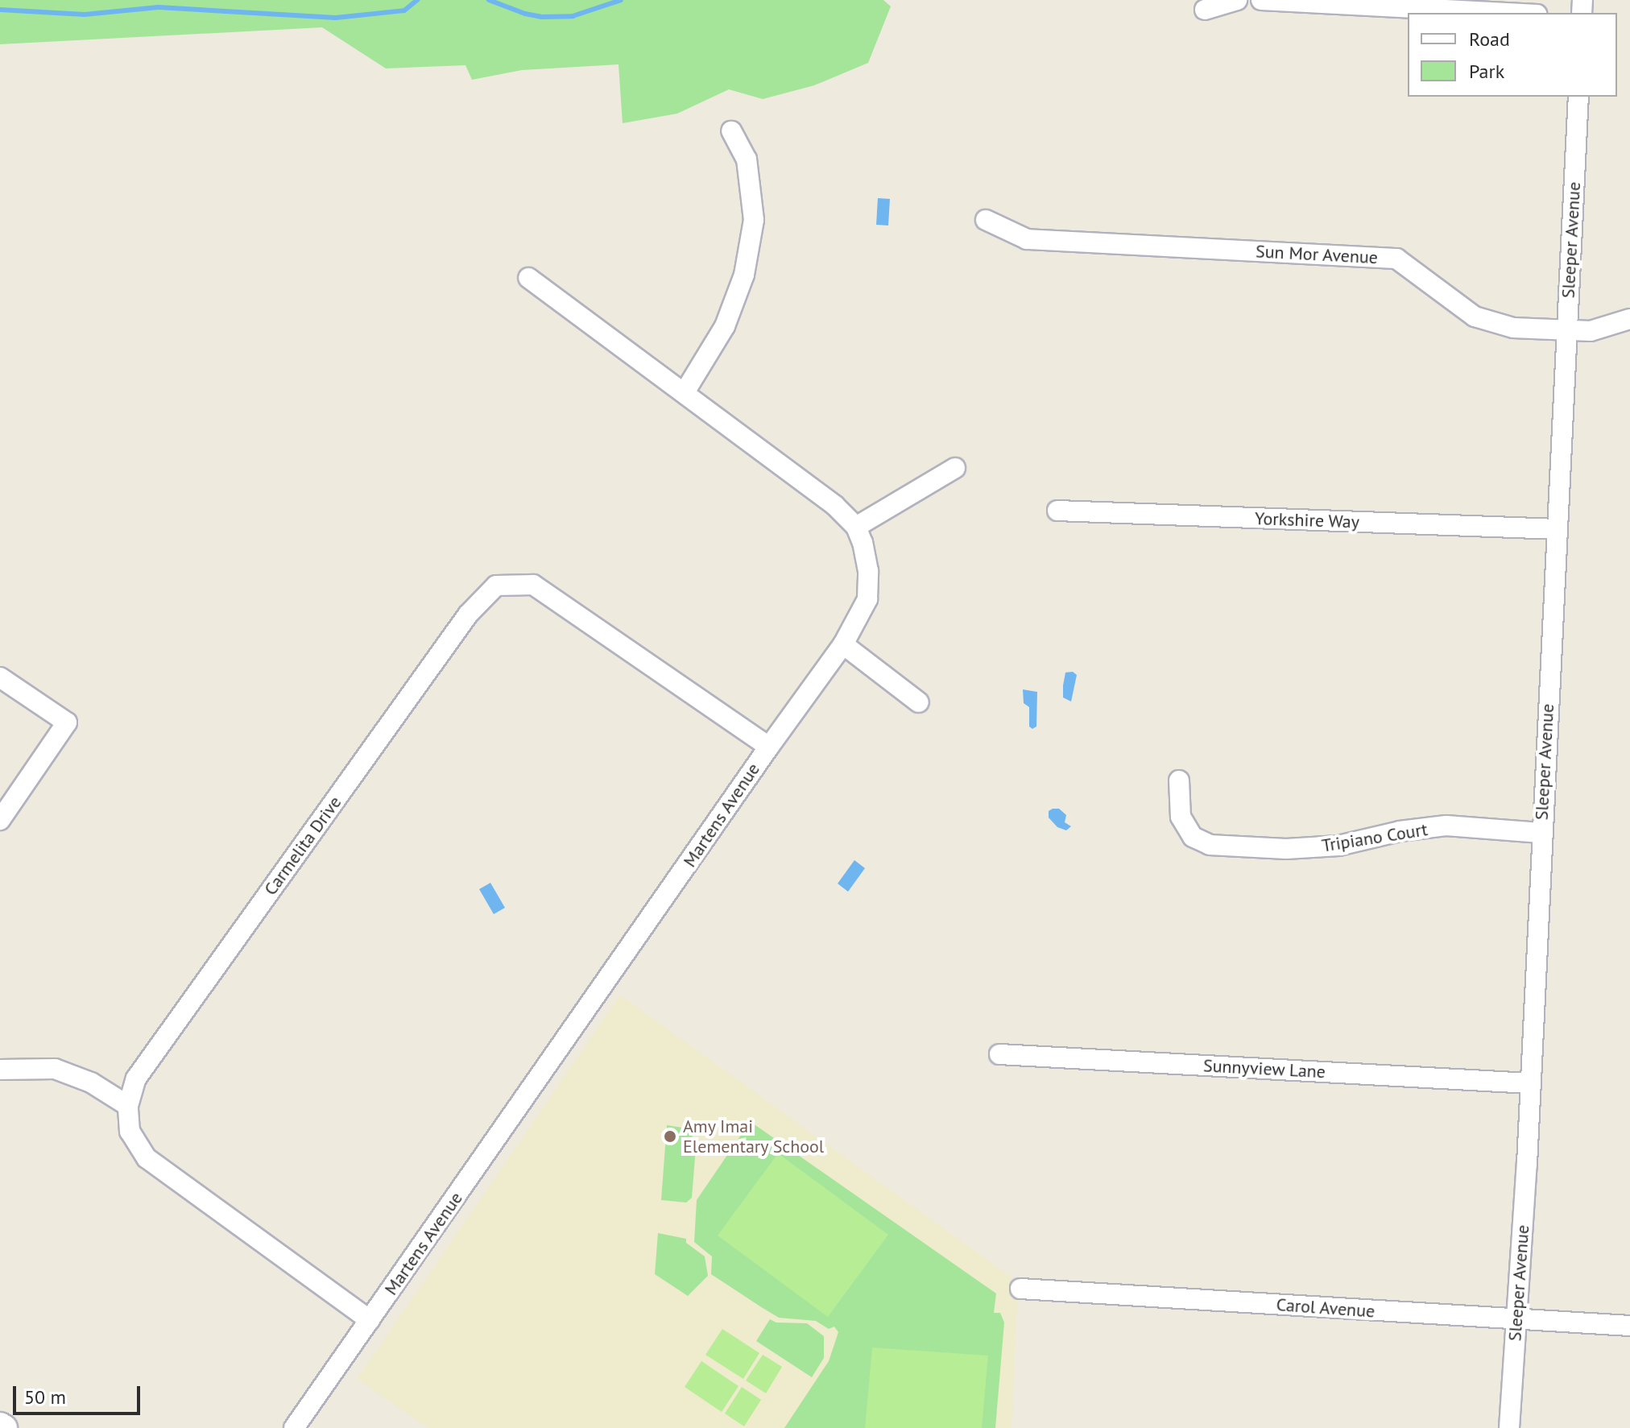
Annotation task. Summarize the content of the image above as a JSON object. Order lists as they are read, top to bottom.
{
  "streets": {
    "street": [
      "Sleeper Avenue",
      "Sun Mor Avenue",
      "Yorkshire Way",
      "Martens Avenue",
      "Tripiano Court",
      "Carmelita Drive",
      "Sunnyview Lane",
      "Carol Avenue"
    ]
  },
  "crossings": [
    ["Sleeper Avenue", "Sun Mor Avenue"],
    ["Sleeper Avenue", "Yorkshire Way"],
    ["Sleeper Avenue", "Tripiano Court"],
    ["Sleeper Avenue", "Sunnyview Lane"],
    ["Sleeper Avenue", "Carol Avenue"],
    ["Martens Avenue", "Carmelita Drive"]
  ],
  "places": ["Amy Imai Elementary School"],
  "legend": ["Road", "Park"],
  "scale_bar": "50 m"
}
